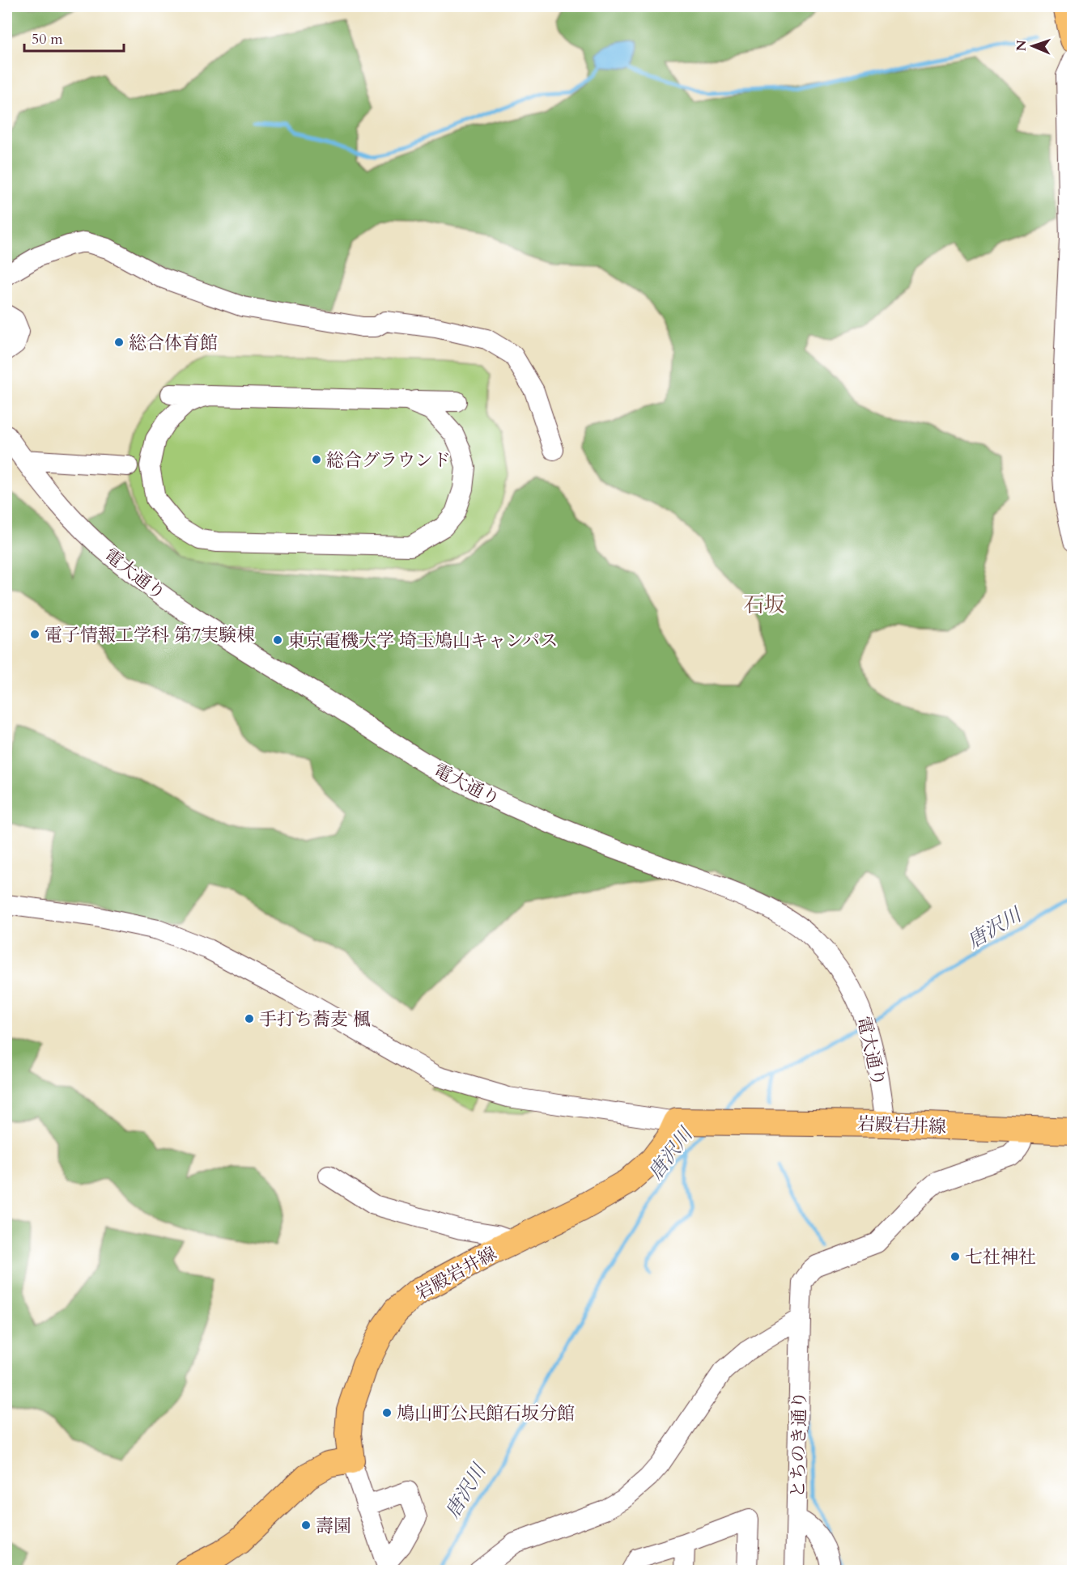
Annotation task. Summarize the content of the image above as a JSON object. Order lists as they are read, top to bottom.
{
  "streets": {
    "main road": ["岩殿岩井線"],
    "street": ["電大通り", "とちのき通り"]
  },
  "crossings": [
    ["電大通り", "岩殿岩井線"],
    ["岩殿岩井線", "とちのき通り"]
  ],
  "districts": ["石坂"],
  "water": ["唐沢川"],
  "places": [
    "総合体育館",
    "総合グラウンド",
    "電子情報工学科 第7実験棟",
    "東京電機大学 埼玉鳩山キャンパス",
    "手打ち蕎麦 楓",
    "七社神社",
    "鳩山町公民館石坂分館",
    "壽園"
  ],
  "scale_bar": "50 m",
  "north": "left"
}
